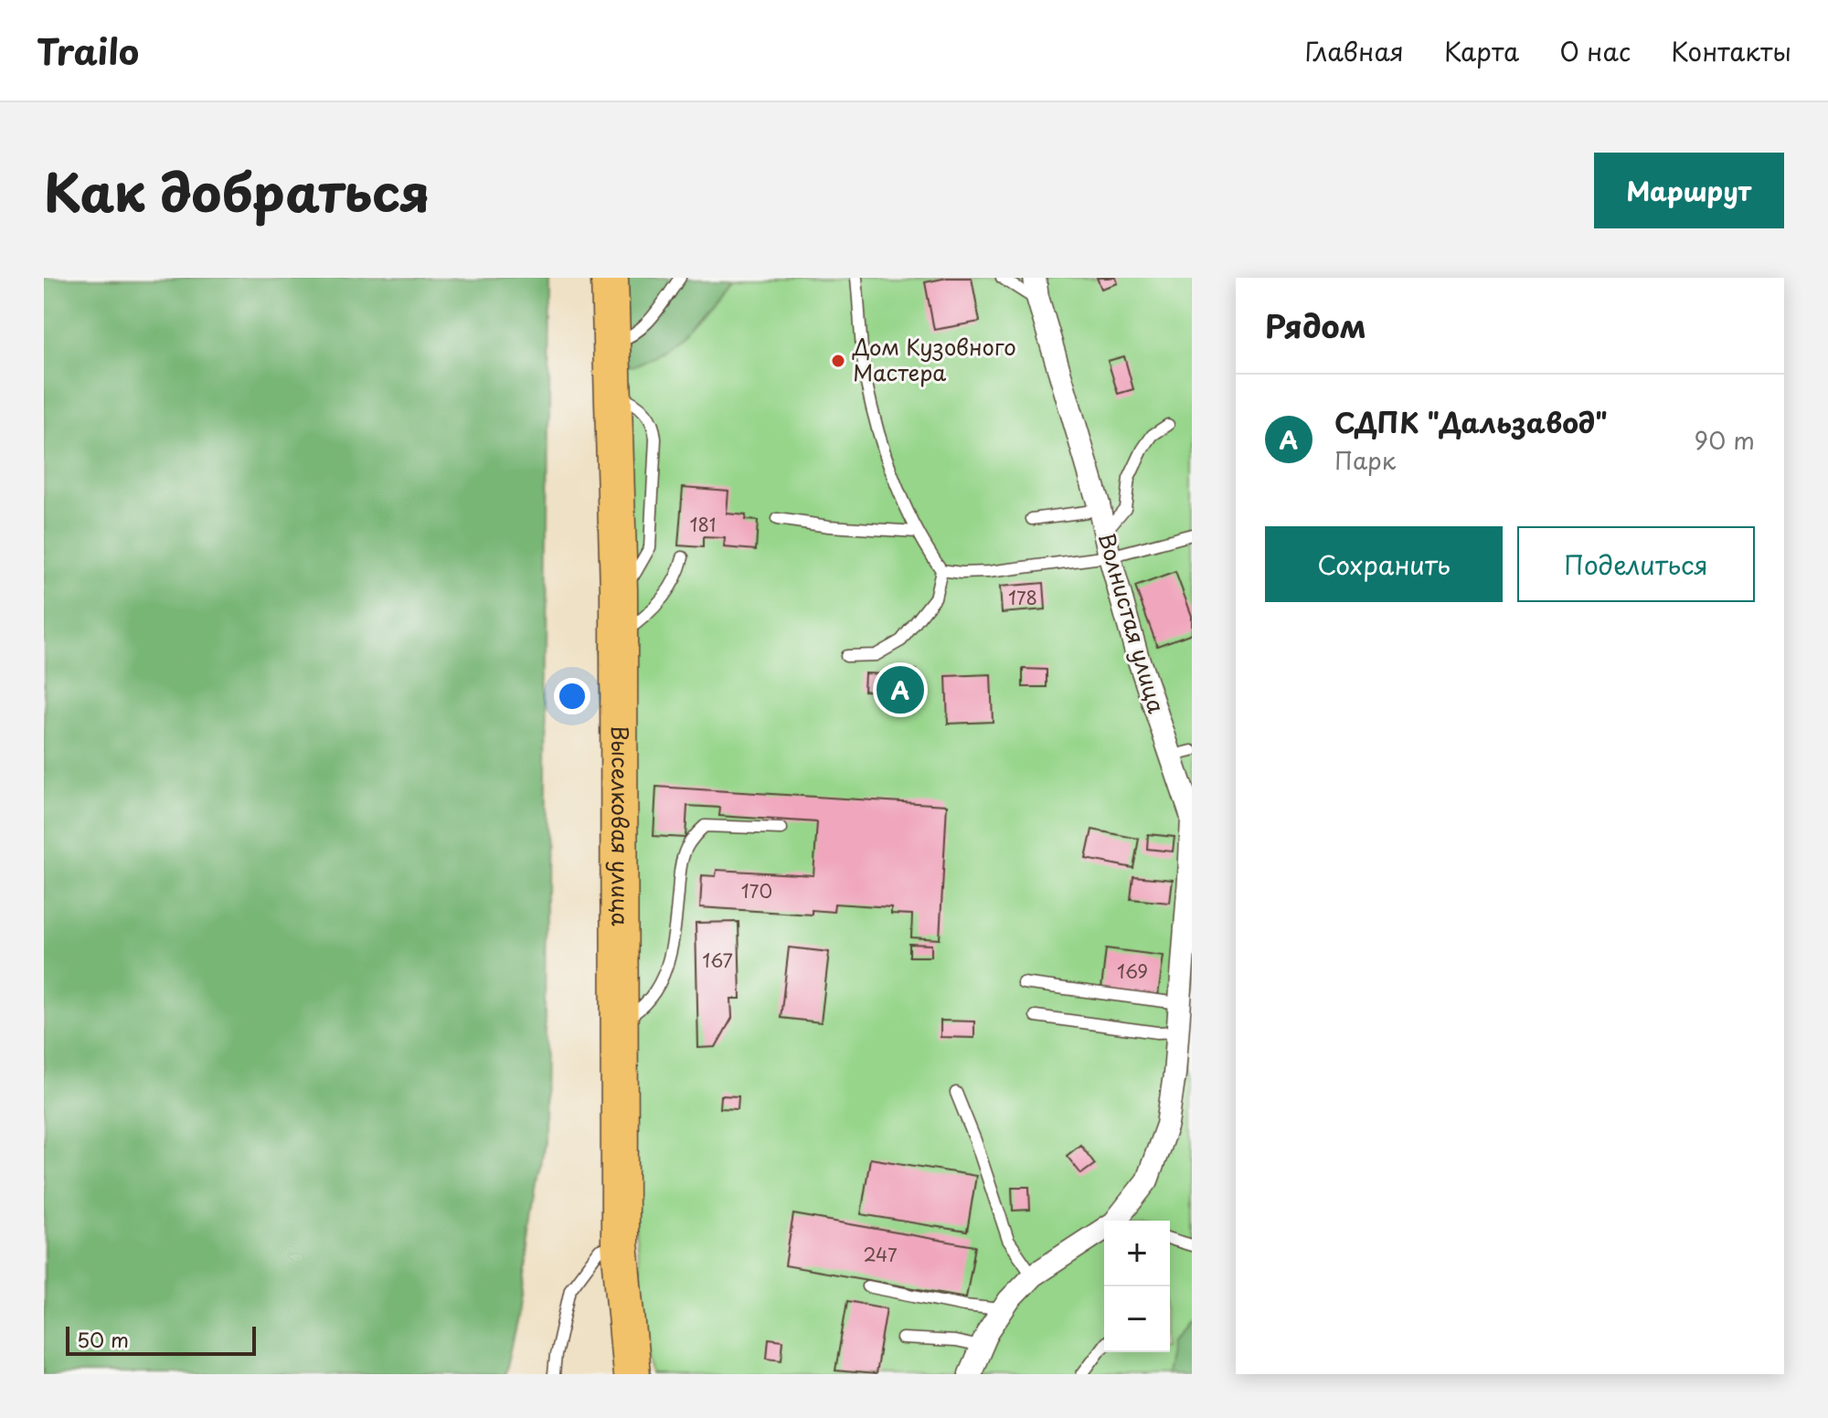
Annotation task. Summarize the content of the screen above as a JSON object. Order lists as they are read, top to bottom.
{
  "streets": {
    "main road": ["Выселковая улица"],
    "street": ["Волнистая улица"]
  },
  "places": ["Дом Кузовного Мастера"],
  "house_numbers": [
    "181",
    "178",
    "170",
    "167",
    "169",
    "247"
  ],
  "scale_bar": "50 m",
  "page": {
    "header": "Trailo",
    "nav": [
      "Главная",
      "Карта",
      "О нас",
      "Контакты"
    ],
    "title": "Как добраться",
    "buttons": [
      "Маршрут",
      ["Сохранить", "Поделиться"]
    ],
    "heading": "Рядом",
    "list": [
      {
        "mark": "A",
        "name": "СДПК \"Дальзавод\"",
        "note": "Парк",
        "value": "90 m"
      }
    ],
    "pins": "A",
    "map_buttons": ["+", "−"],
    "scale": "50 m"
  }
}
